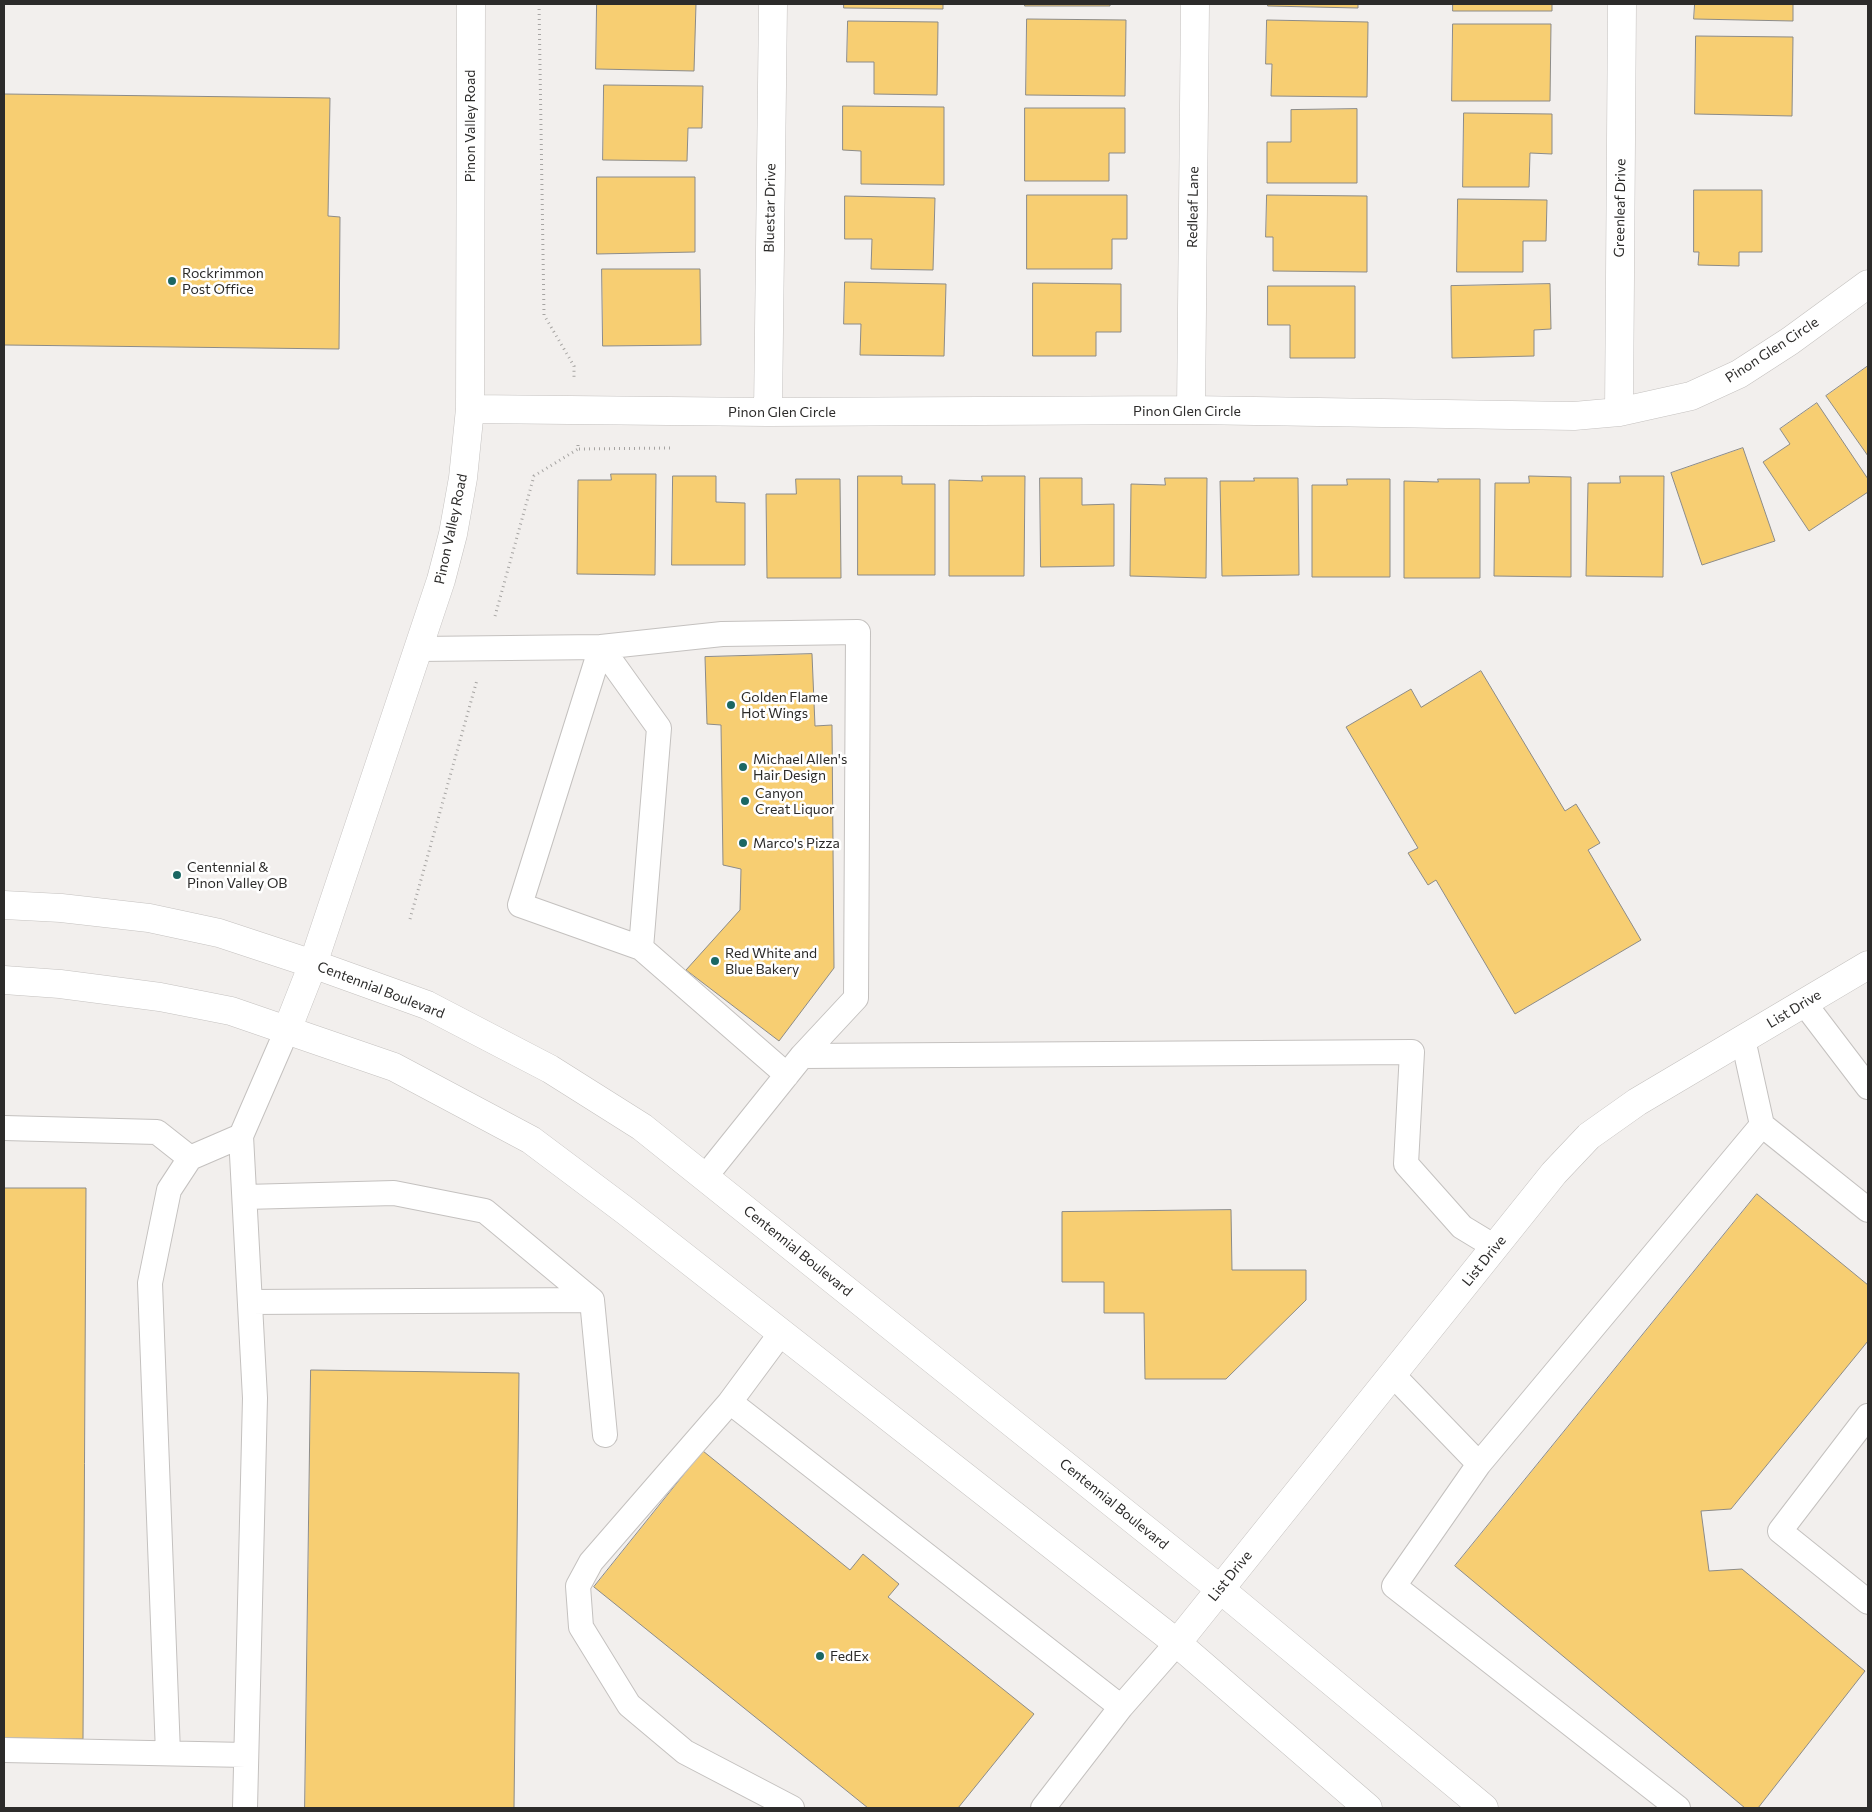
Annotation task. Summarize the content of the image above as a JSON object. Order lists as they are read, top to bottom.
{
  "streets": {
    "street": [
      "Pinon Valley Road",
      "Redleaf Lane",
      "Bluestar Drive",
      "Greenleaf Drive",
      "Pinon Glen Circle",
      "Centennial Boulevard",
      "List Drive"
    ]
  },
  "crossings": [
    ["Pinon Valley Road", "Pinon Glen Circle"],
    ["Pinon Valley Road", "Centennial Boulevard"],
    ["Redleaf Lane", "Pinon Glen Circle"],
    ["Bluestar Drive", "Pinon Glen Circle"],
    ["Greenleaf Drive", "Pinon Glen Circle"],
    ["Centennial Boulevard", "List Drive"]
  ],
  "places": [
    "Rockrimmon Post Office",
    "Golden Flame Hot Wings",
    "Michael Allen's Hair Design",
    "Canyon Creat Liquor",
    "Marco's Pizza",
    "Centennial & Pinon Valley OB",
    "Red White and Blue Bakery",
    "FedEx"
  ]
}
